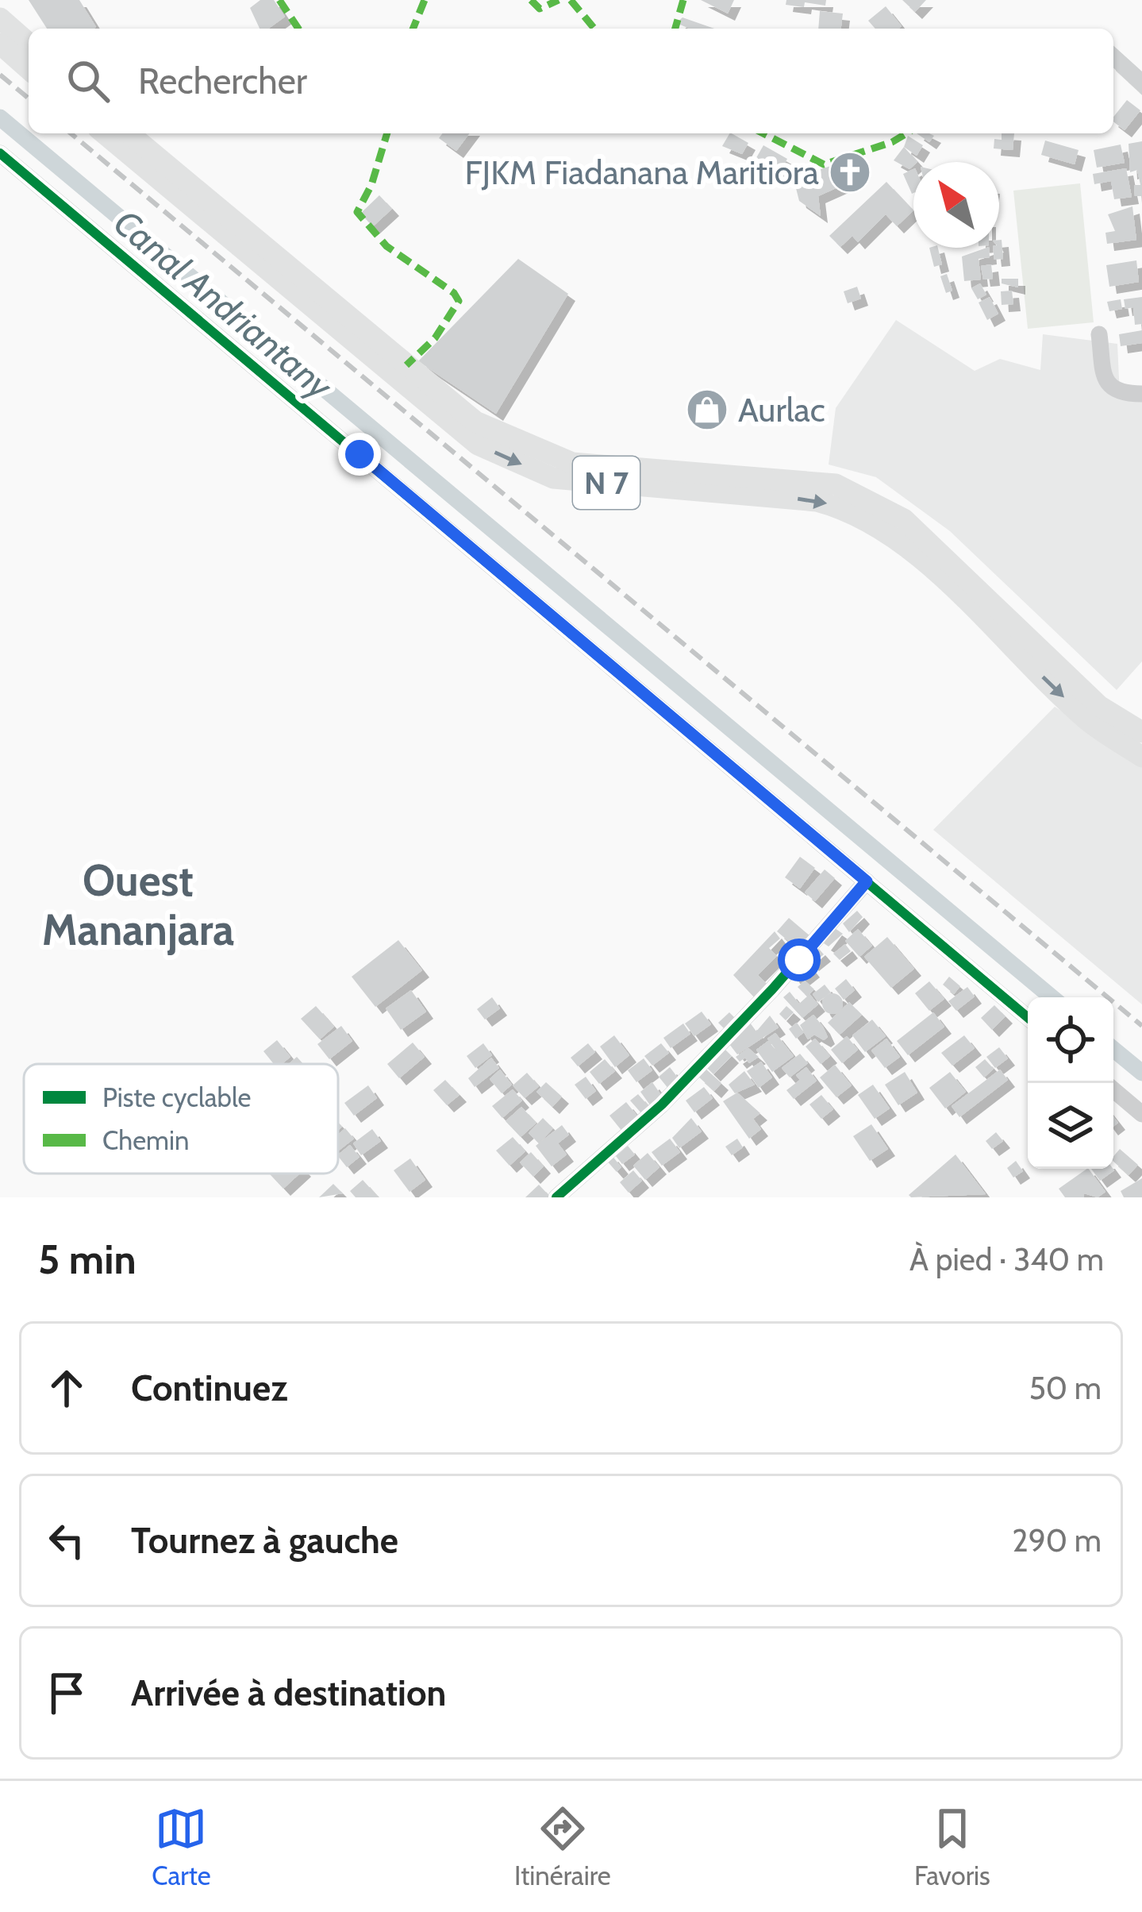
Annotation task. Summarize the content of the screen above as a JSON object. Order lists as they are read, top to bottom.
{
  "streets": {
    "main road": ["N 7"]
  },
  "districts": ["Ouest Mananjara"],
  "water": ["Canal Andriantany"],
  "places": {
    "church": ["FJKM Fiadanana Maritiora"],
    "shop": ["Aurlac"]
  },
  "legend": ["Piste cyclable", "Chemin"],
  "north": "top left",
  "page": {
    "search": "Rechercher",
    "heading": ["5 min", "À pied · 340 m"],
    "list": [
      ["Continuez", "50 m"],
      ["Tournez à gauche", "290 m"],
      "Arrivée à destination"
    ],
    "nav": ["Carte", "Itinéraire", "Favoris"]
  }
}
